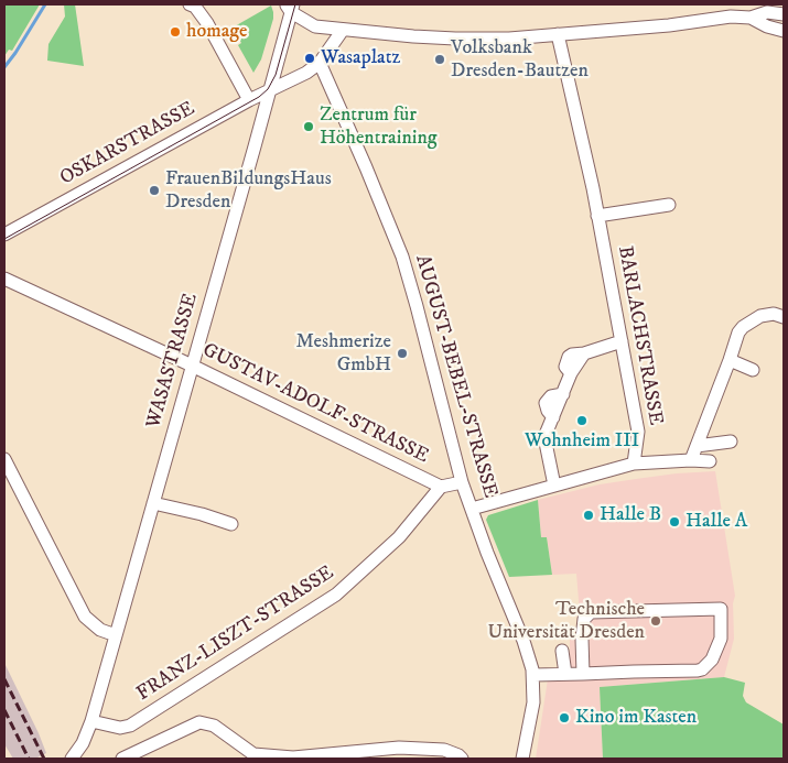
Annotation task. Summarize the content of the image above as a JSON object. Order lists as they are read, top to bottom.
{
  "streets": {
    "street": [
      "OSKARSTRASSE",
      "BARLACHSTRASSE",
      "WASASTRASSE",
      "AUGUST-BEBEL-STRASSE",
      "GUSTAV-ADOLF-STRASSE",
      "FRANZ-LISZT-STRASSE"
    ]
  },
  "crossings": [
    ["OSKARSTRASSE", "WASASTRASSE"],
    ["OSKARSTRASSE", "AUGUST-BEBEL-STRASSE"],
    ["WASASTRASSE", "GUSTAV-ADOLF-STRASSE"],
    ["WASASTRASSE", "FRANZ-LISZT-STRASSE"],
    ["AUGUST-BEBEL-STRASSE", "GUSTAV-ADOLF-STRASSE"],
    ["GUSTAV-ADOLF-STRASSE", "FRANZ-LISZT-STRASSE"]
  ],
  "places": [
    "homage",
    "Wasaplatz",
    "Volksbank Dresden-Bautzen",
    "Zentrum für Höhentraining",
    "FrauenBildungsHaus Dresden",
    "Meshmerize GmbH",
    "Wohnheim III",
    "Halle B",
    "Halle A",
    "Technische Universität Dresden",
    "Kino im Kasten"
  ]
}
